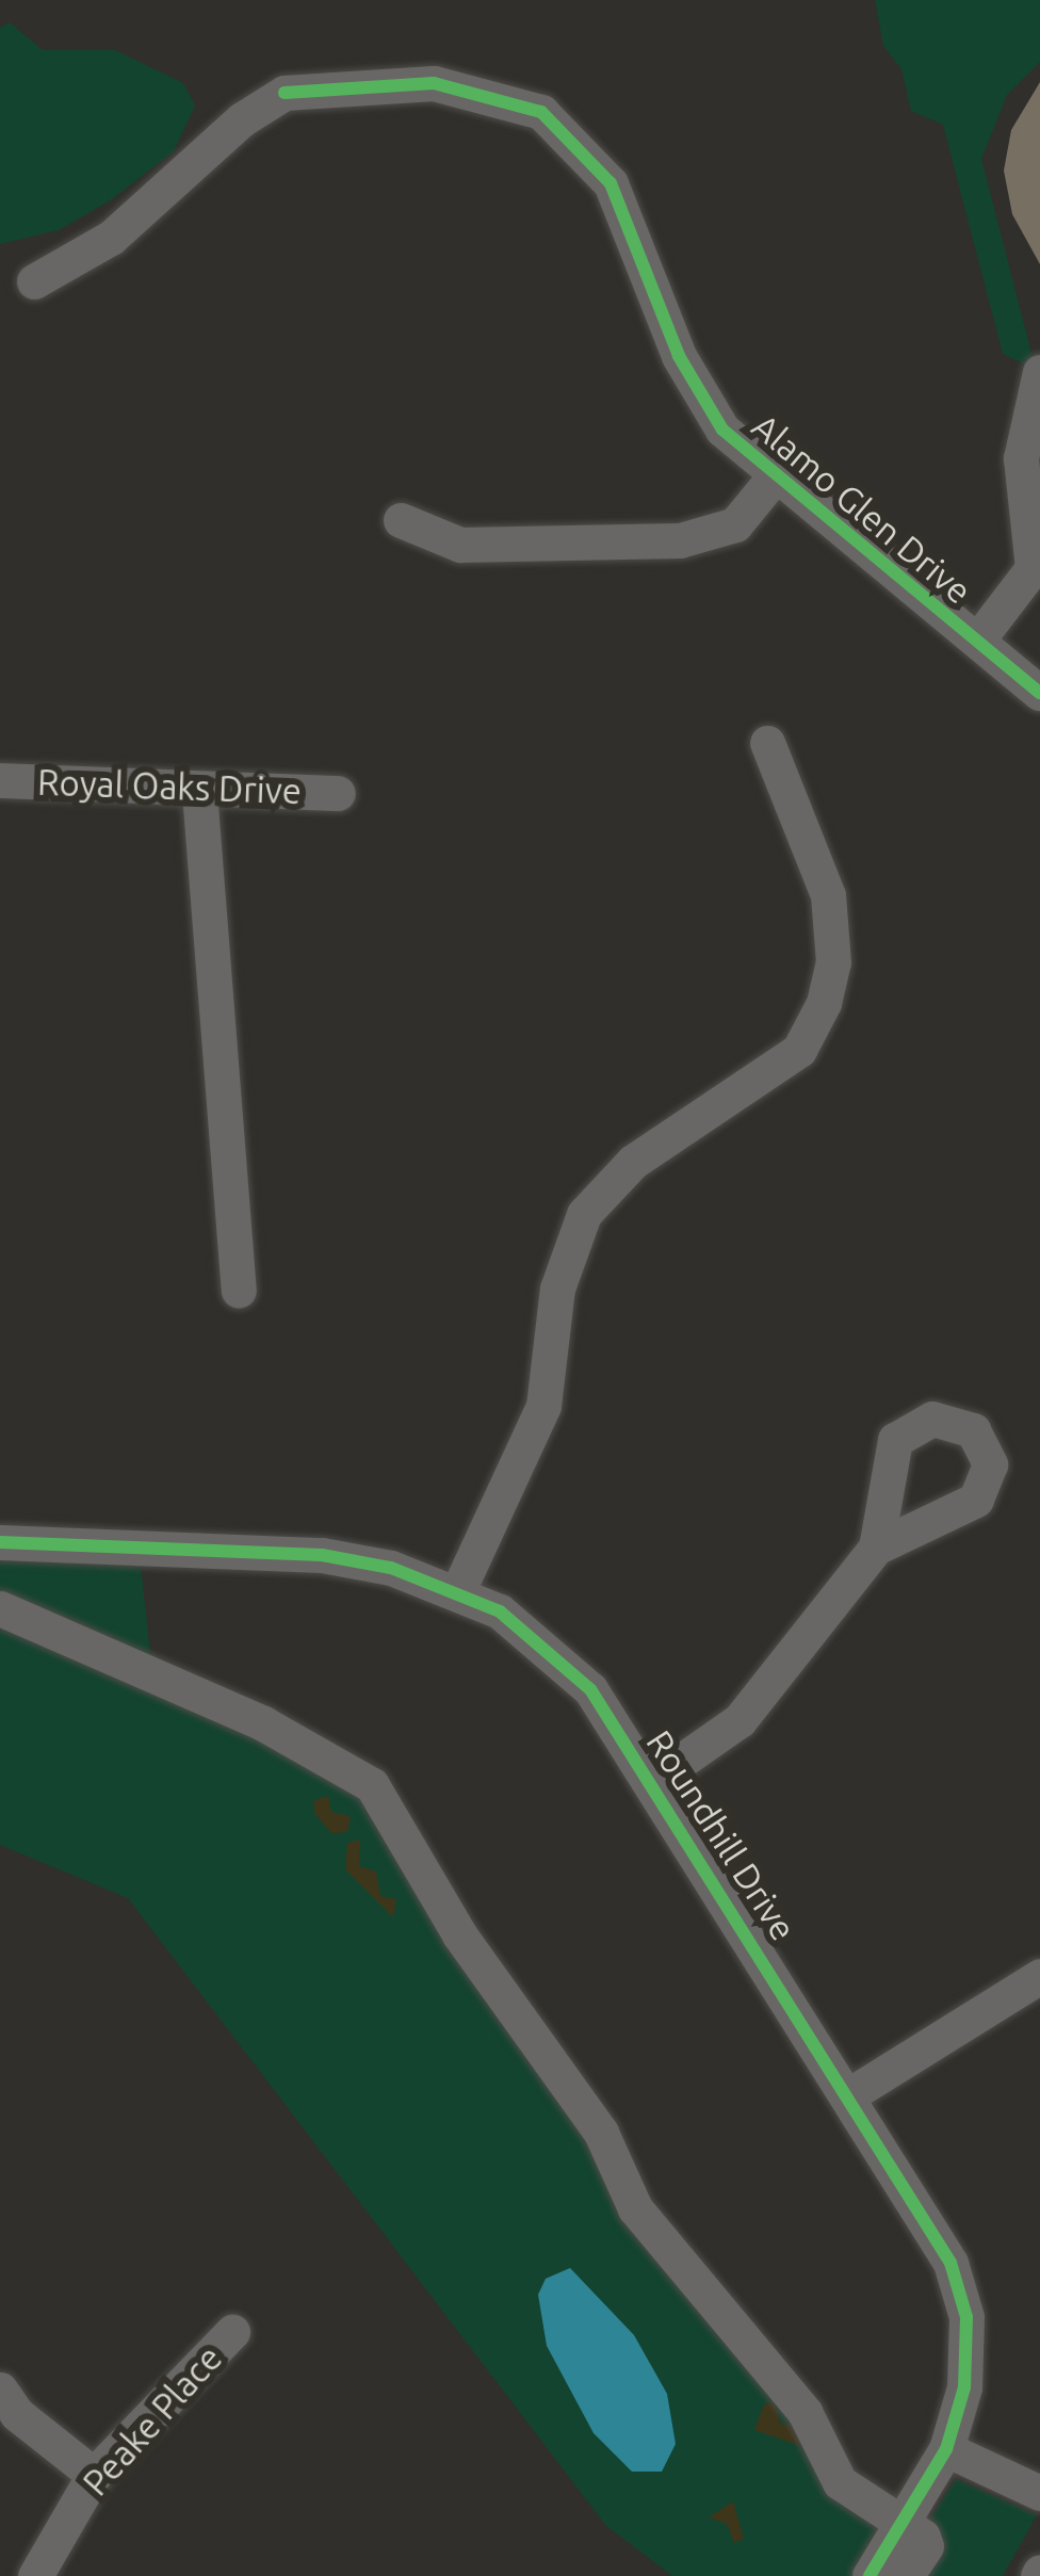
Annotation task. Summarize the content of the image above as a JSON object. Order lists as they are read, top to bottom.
{
  "streets": {
    "street": [
      "Alamo Glen Drive",
      "Royal Oaks Drive",
      "Roundhill Drive",
      "Peake Place"
    ]
  }
}
